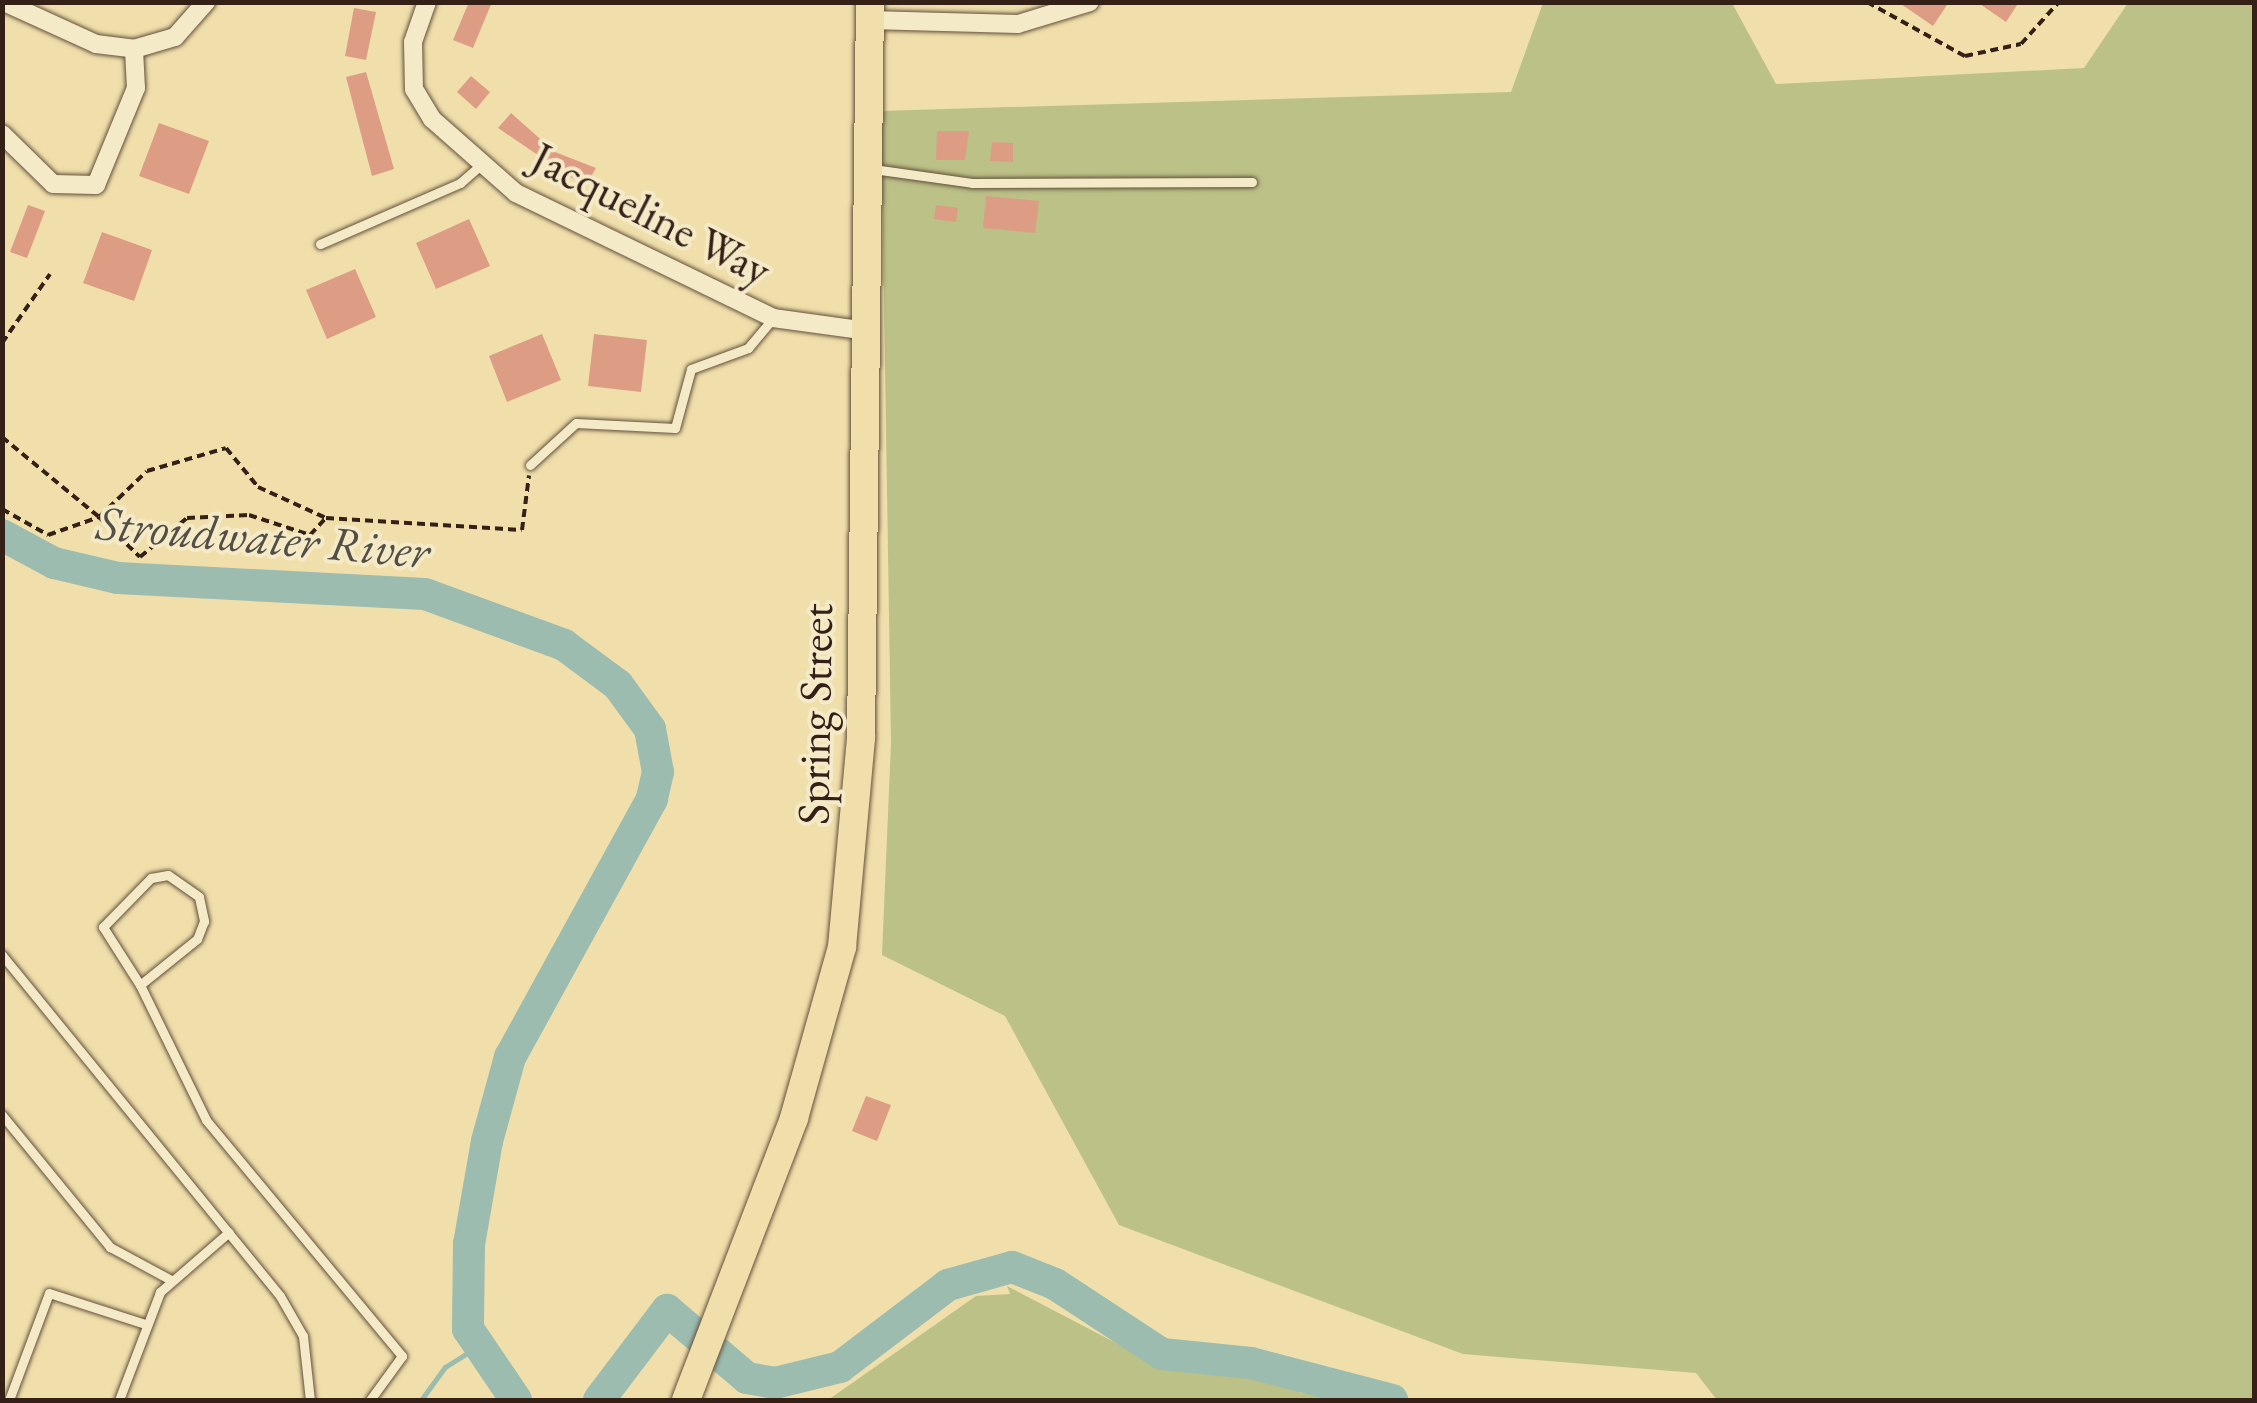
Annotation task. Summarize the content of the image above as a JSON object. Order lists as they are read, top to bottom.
{
  "streets": {
    "main road": ["Spring Street"],
    "street": ["Jacqueline Way"]
  },
  "crossings": [
    ["Jacqueline Way", "Spring Street"]
  ],
  "water": ["Stroudwater River"]
}
